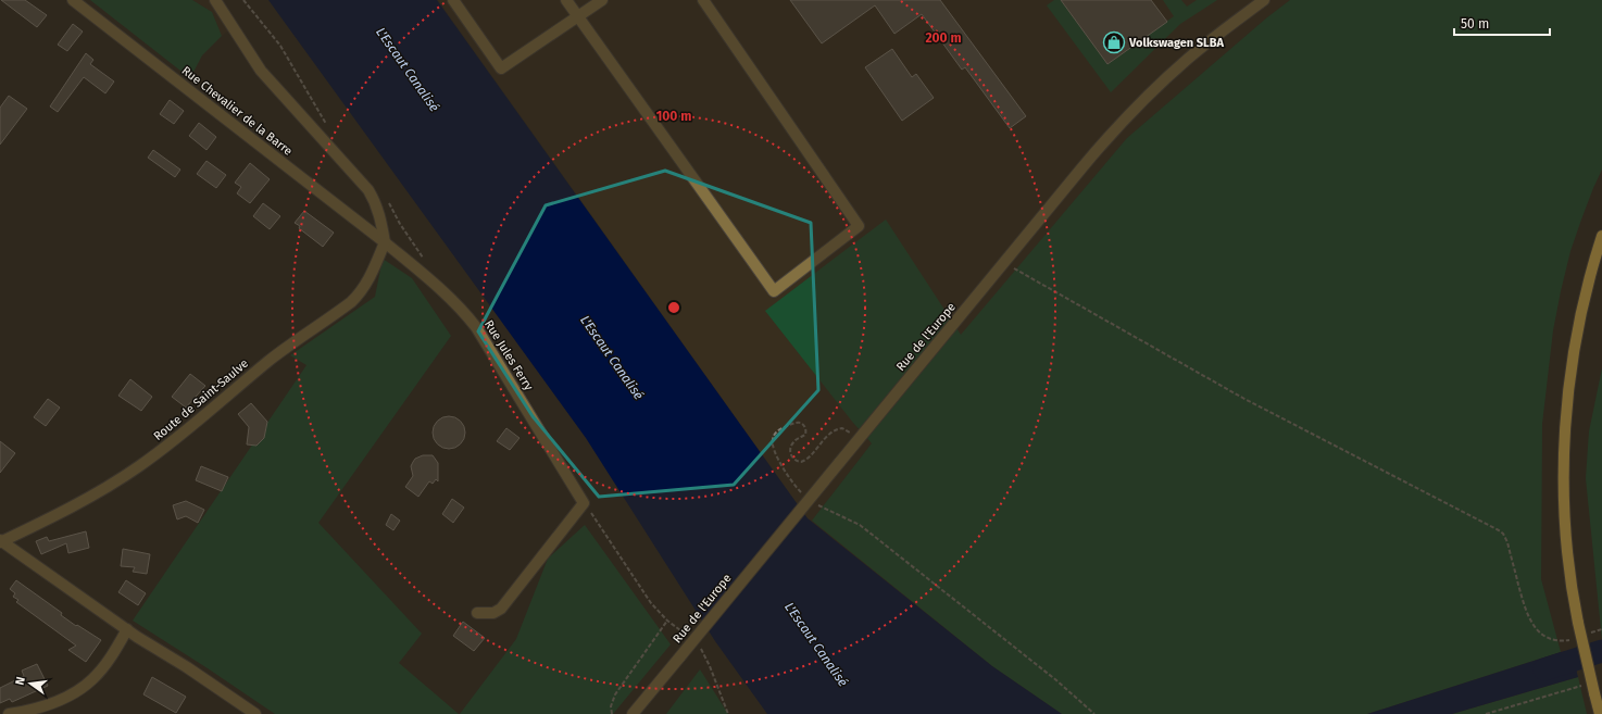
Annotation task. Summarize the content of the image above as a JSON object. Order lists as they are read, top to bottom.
{
  "streets": {
    "street": [
      "Rue Chevalier de la Barre",
      "Rue de l'Europe",
      "Rue Jules Ferry",
      "Route de Saint-Saulve"
    ]
  },
  "crossings": [
    ["Rue Chevalier de la Barre", "Rue Jules Ferry"],
    ["Rue Chevalier de la Barre", "Route de Saint-Saulve"],
    ["Rue Jules Ferry", "Route de Saint-Saulve"]
  ],
  "water": ["L'Escaut Canalisé"],
  "places": {
    "shop": ["Volkswagen SLBA"]
  },
  "scale_bar": "50 m",
  "north": "left",
  "rings": ["200 m", "100 m"]
}
